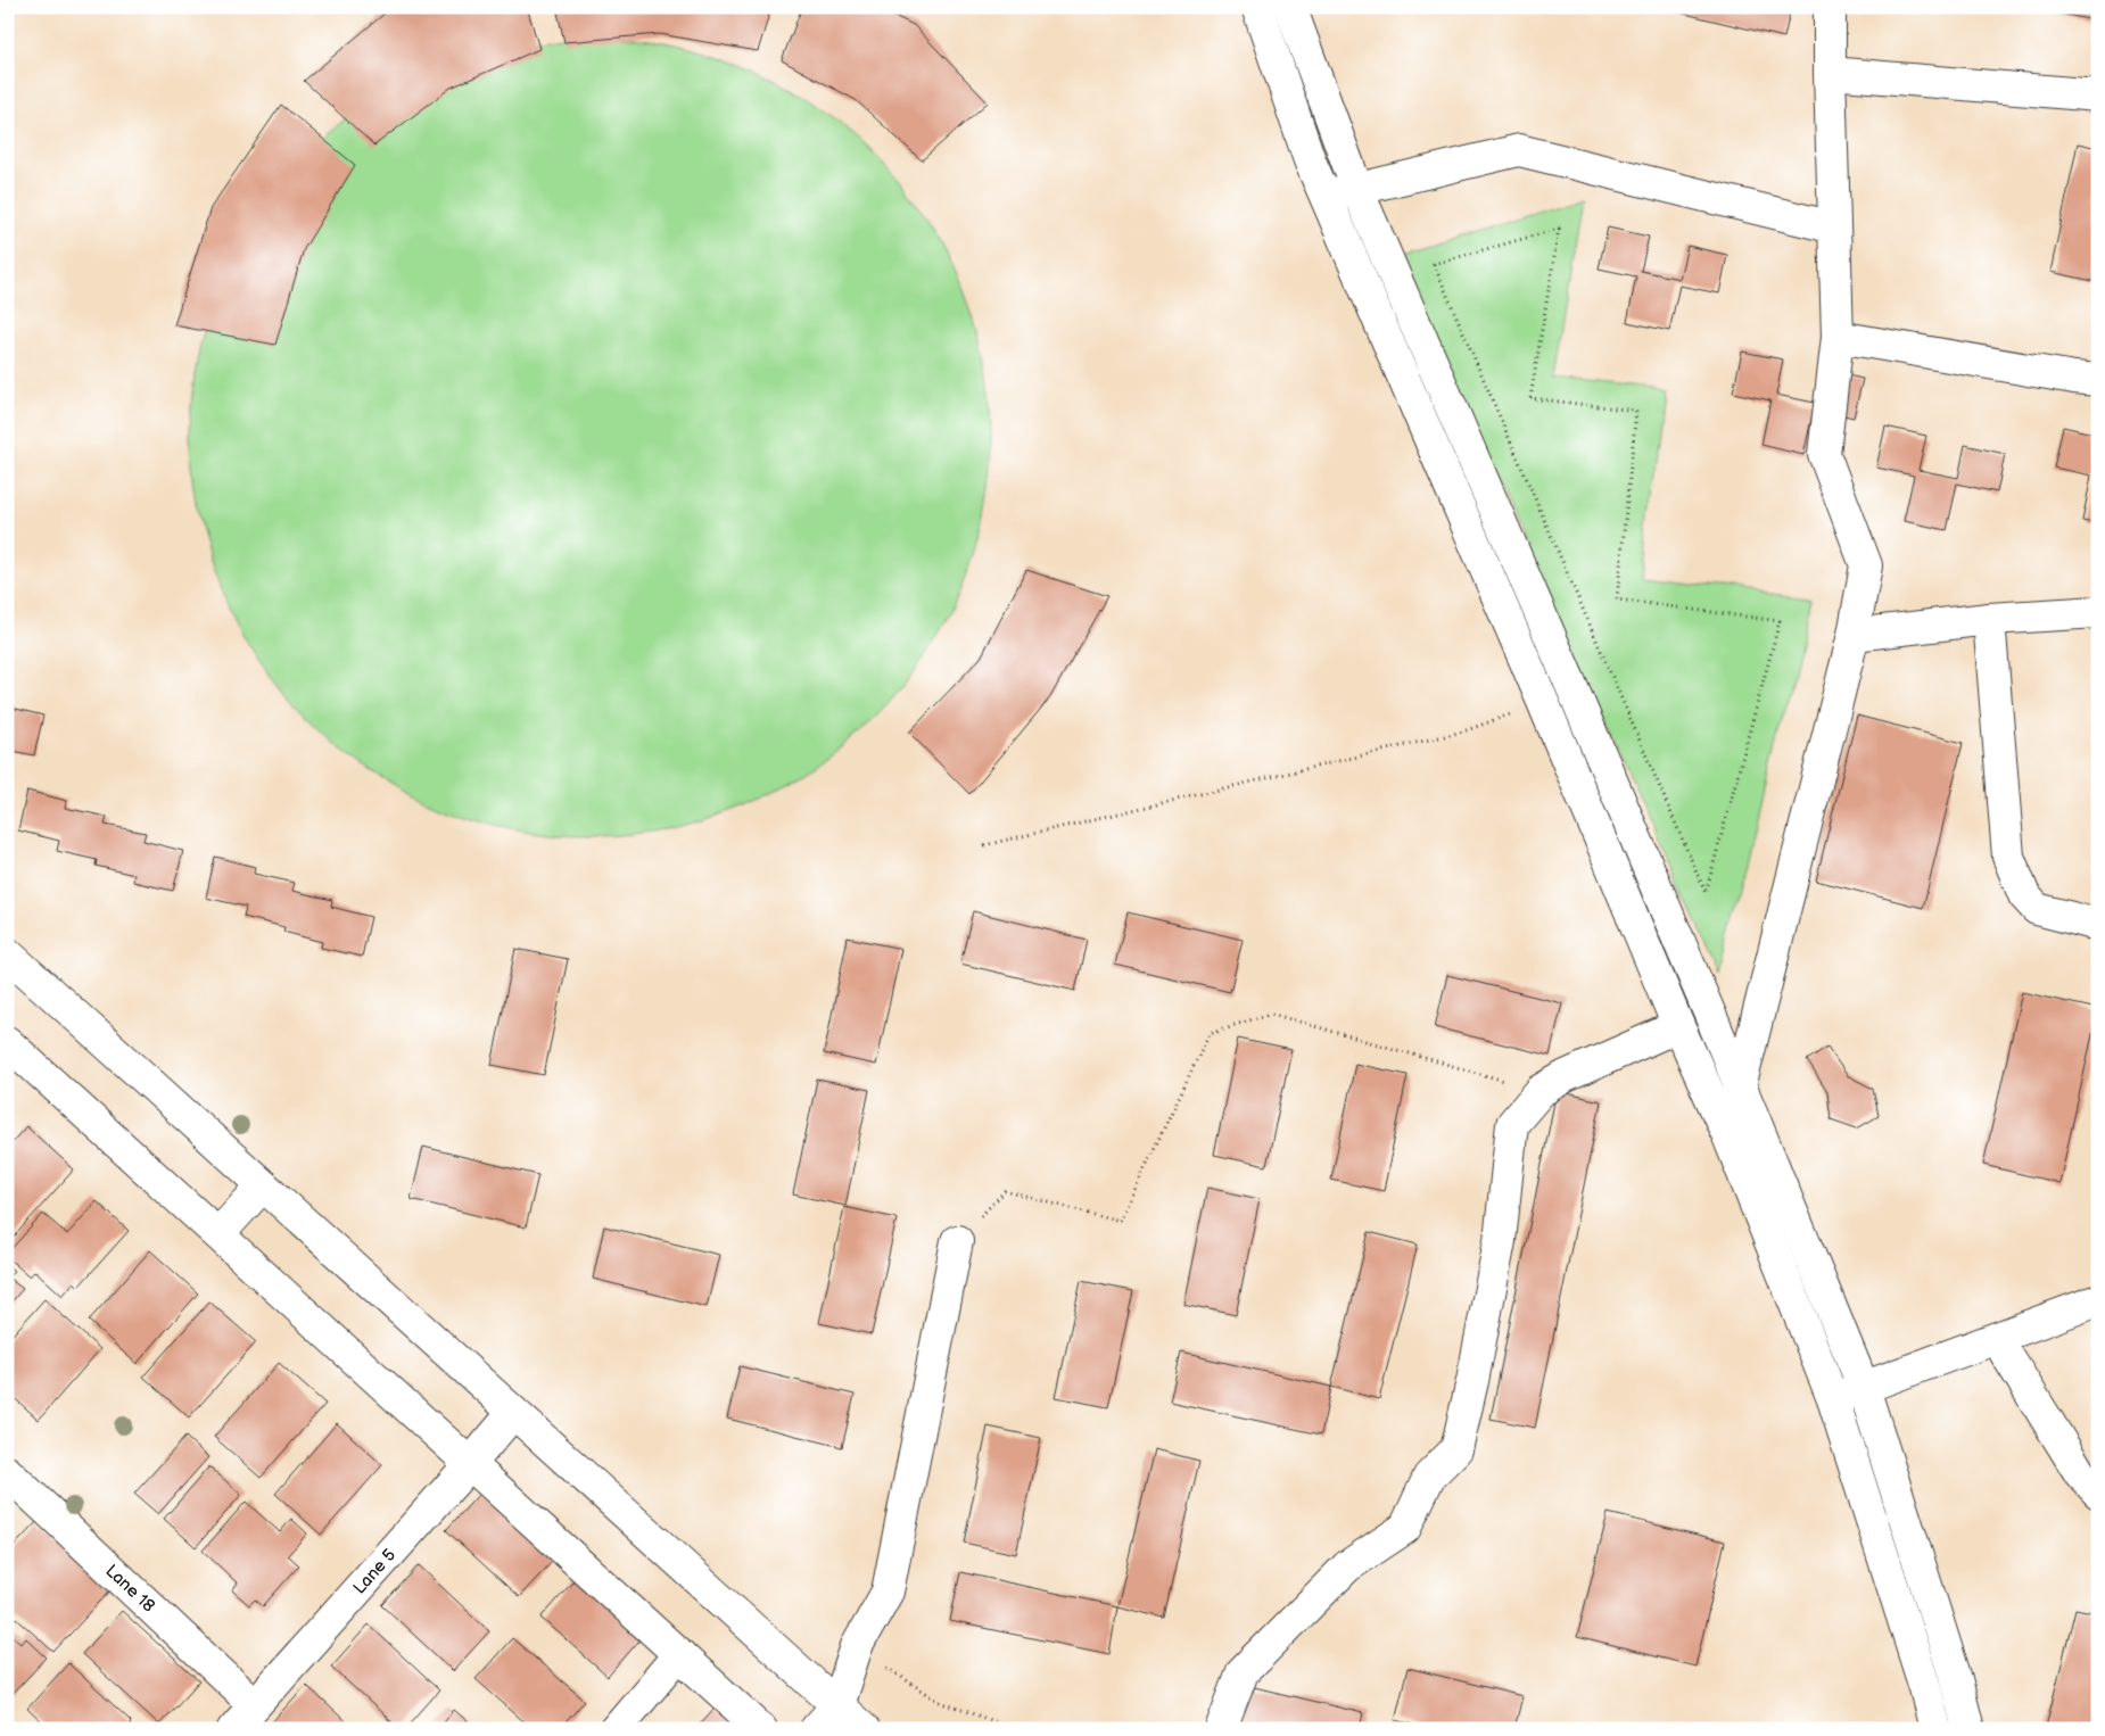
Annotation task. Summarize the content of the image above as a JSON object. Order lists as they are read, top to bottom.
{
  "streets": {
    "street": ["Lane 5", "Lane 18"]
  },
  "crossings": [
    ["Lane 5", "Lane 18"]
  ]
}
